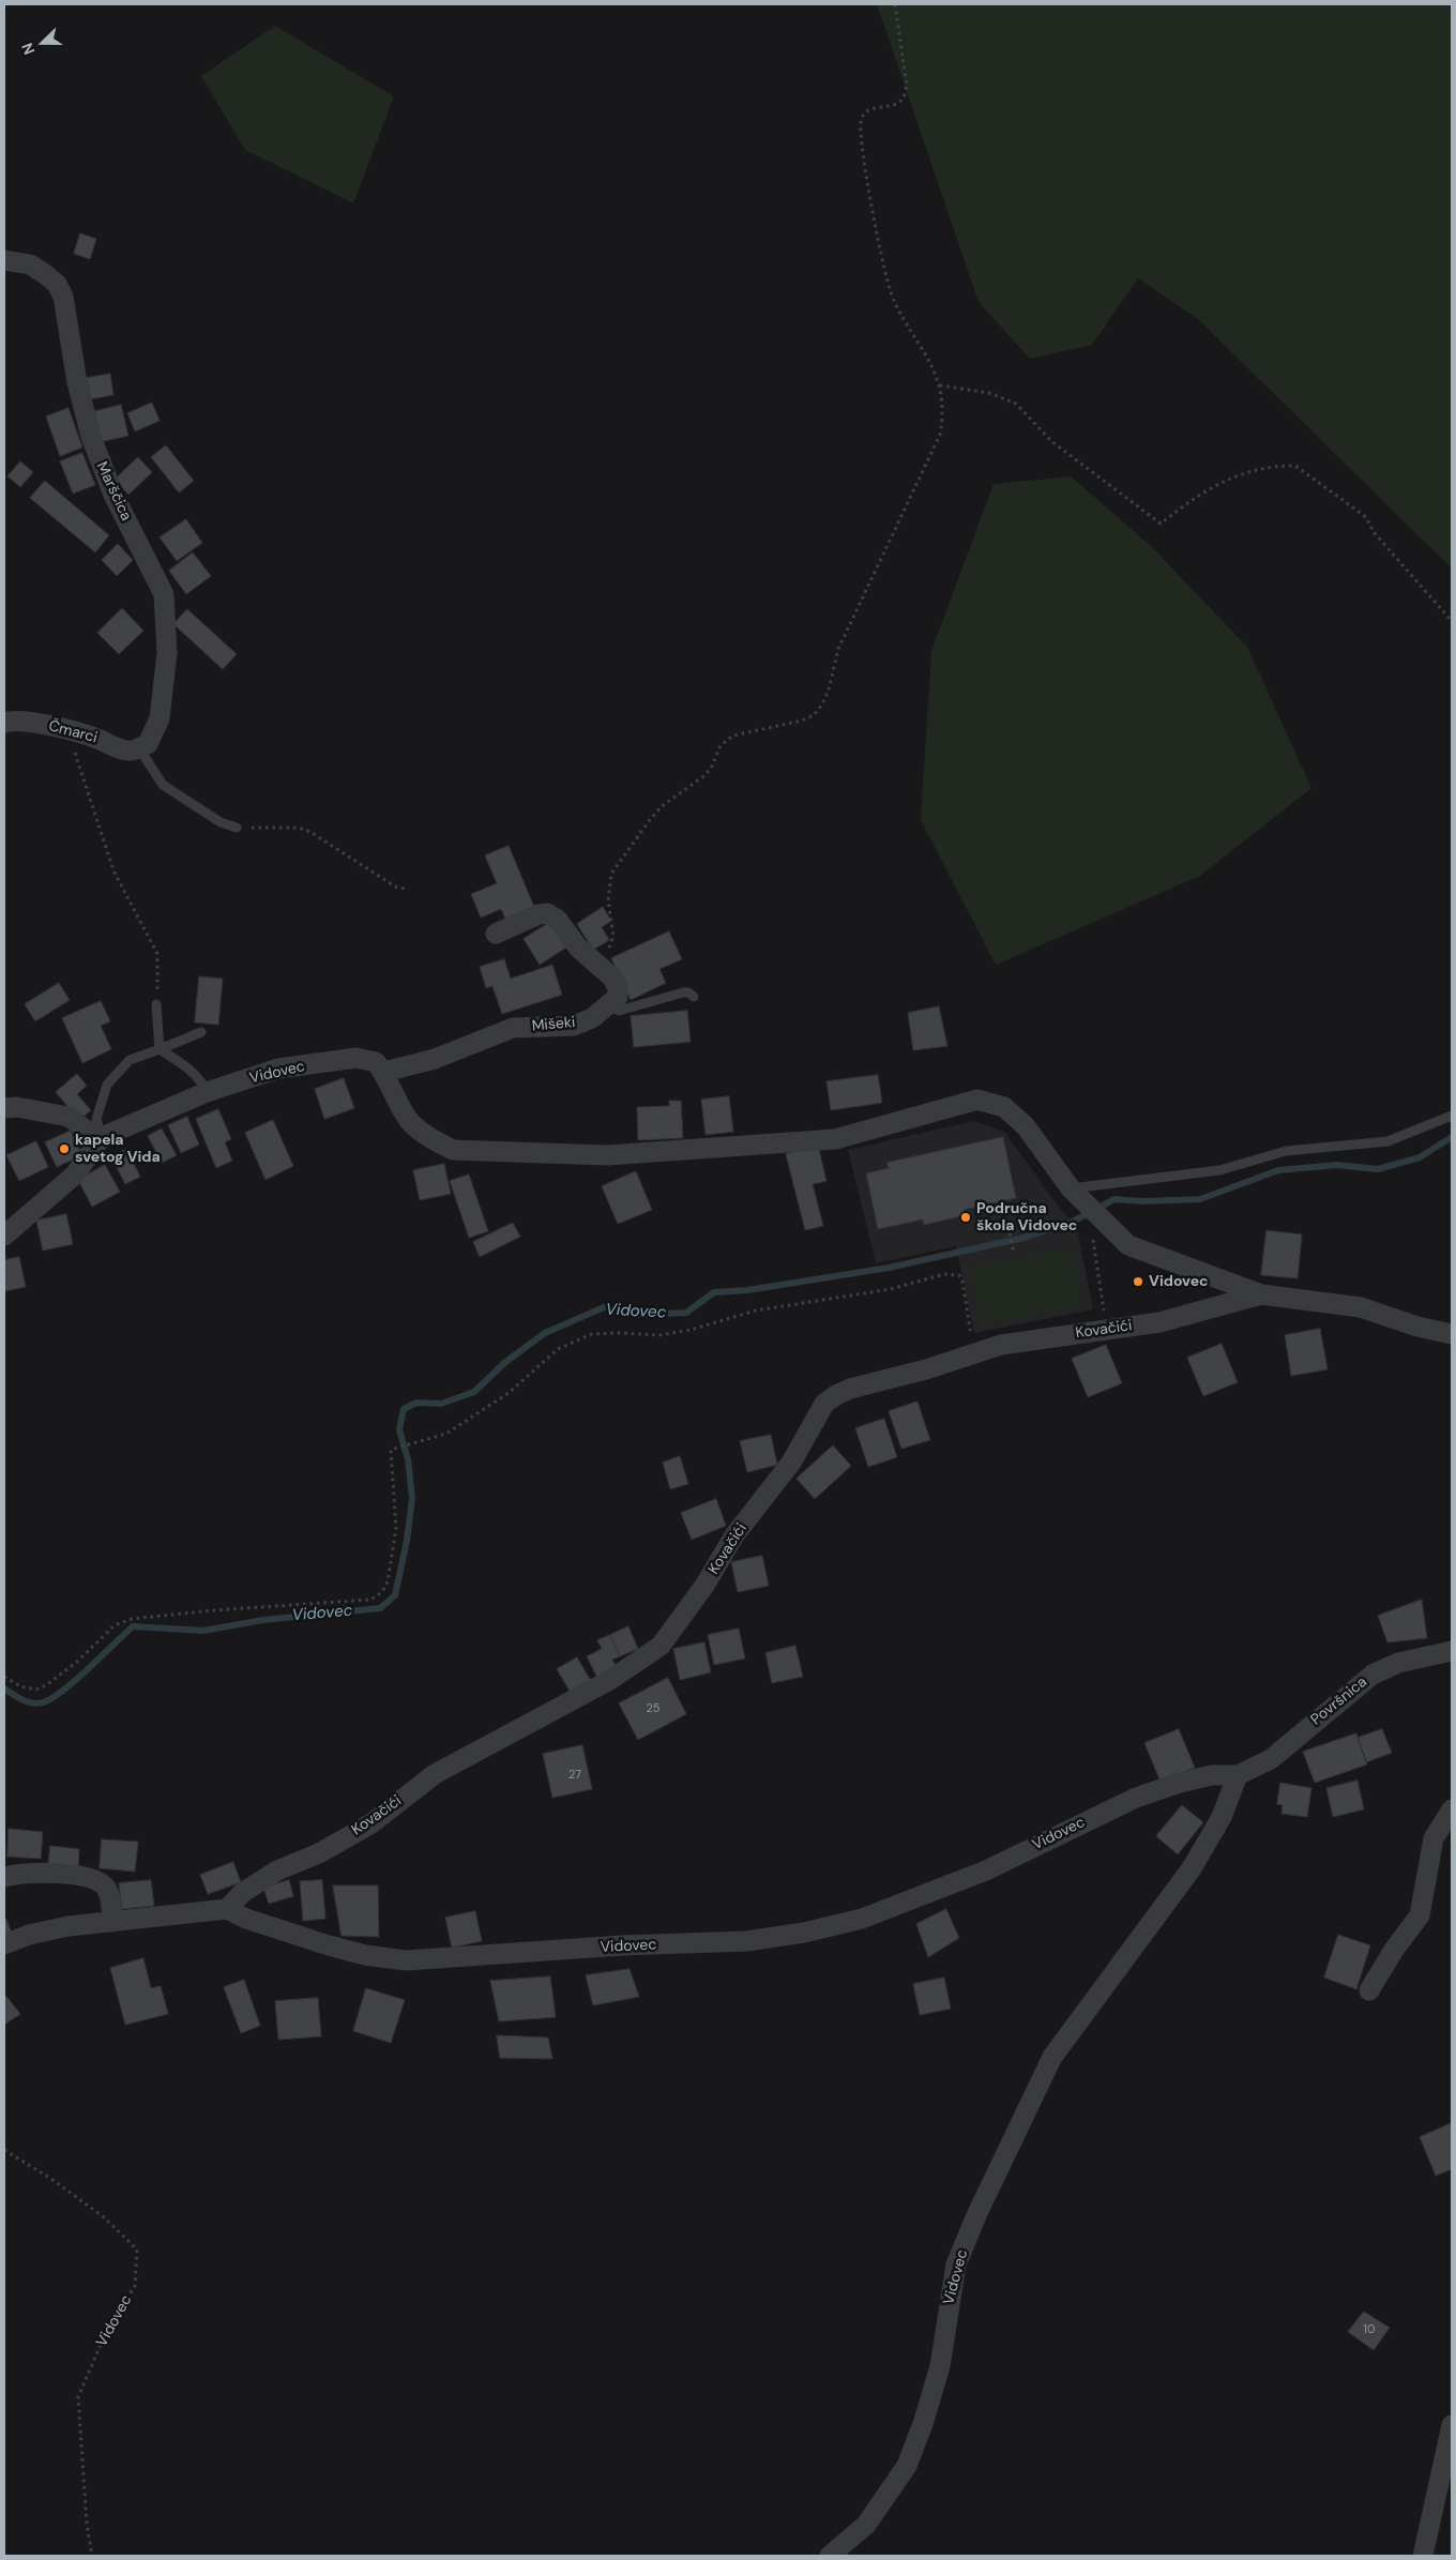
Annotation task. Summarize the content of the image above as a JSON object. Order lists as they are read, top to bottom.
{
  "streets": {
    "street": [
      "Marščica",
      "Čmarci",
      "Mišeki",
      "Vidovec",
      "Kovačići",
      "Površnica"
    ]
  },
  "crossings": [
    ["Marščica", "Čmarci"],
    ["Mišeki", "Vidovec"],
    ["Vidovec", "Kovačići"],
    ["Vidovec", "Površnica"]
  ],
  "water": ["Vidovec"],
  "places": ["kapela svetog Vida", "Područna škola Vidovec", "Vidovec"],
  "house_numbers": ["25", "27", "10"],
  "north": "left"
}
